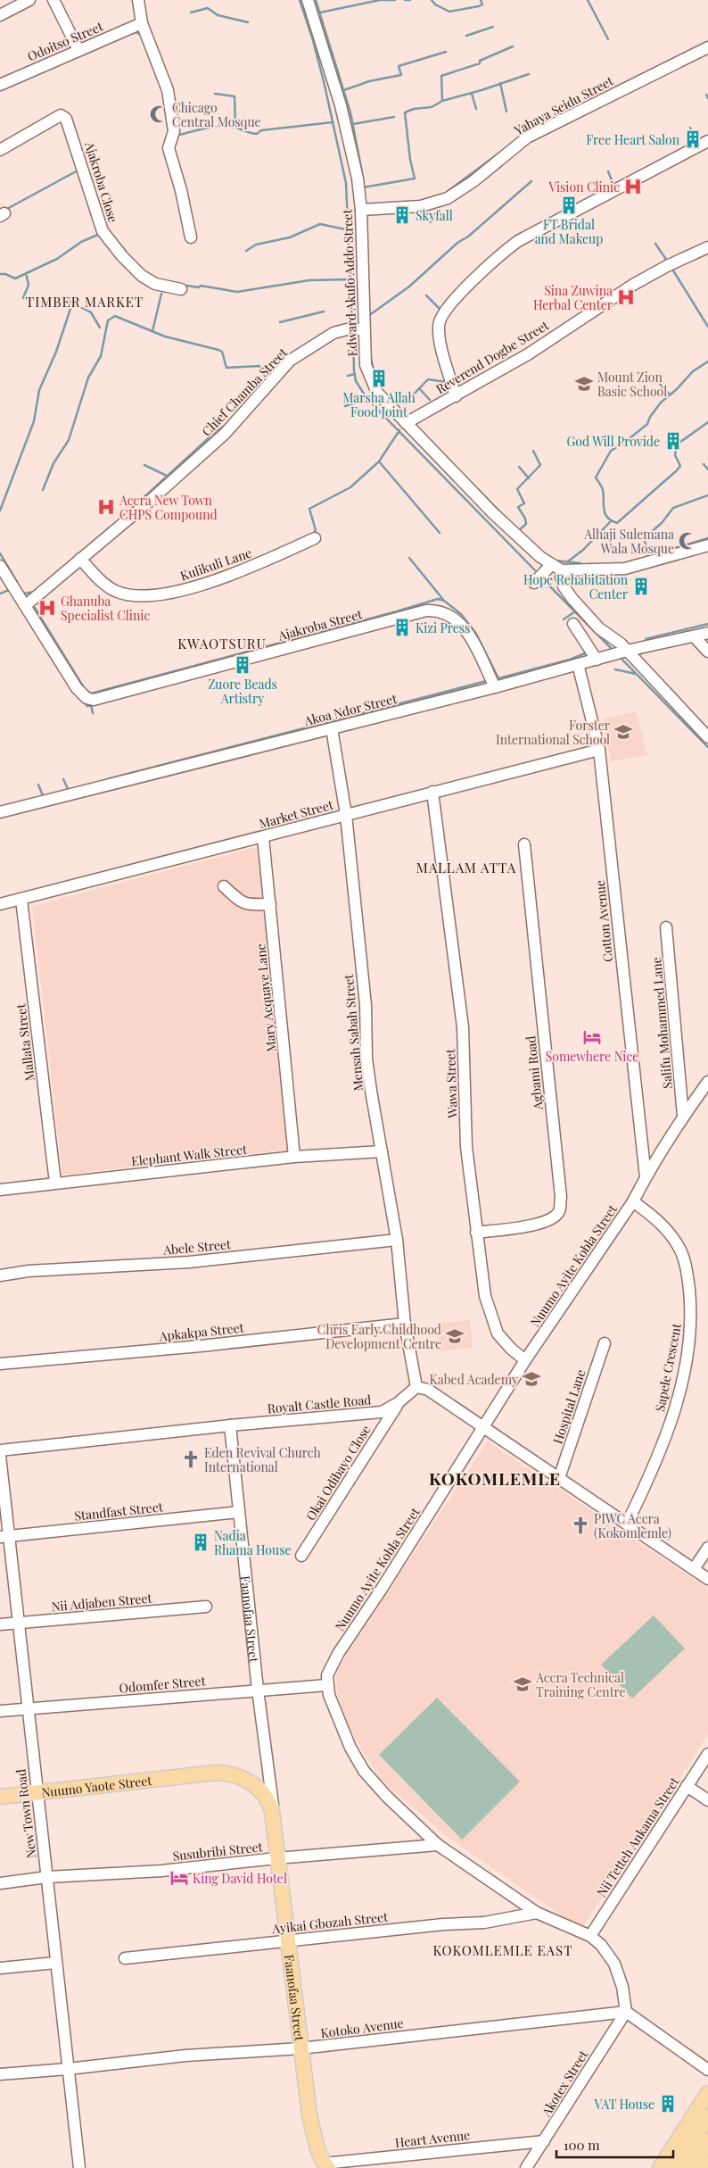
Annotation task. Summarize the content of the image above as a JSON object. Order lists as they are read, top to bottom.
{
  "streets": {
    "main road": ["Faanofaa Street", "Nuumo Yaote Street"],
    "street": [
      "Odoitso Street",
      "Yahaya Seidu Street",
      "Ajakroba Close",
      "Edward Akufo Addo Street",
      "Reverend Dogbe Street",
      "Chief Chamba Street",
      "Kulikuli Lane",
      "Ajakroba Street",
      "Akoa Ndor Street",
      "Market Street",
      "Cotton Avenue",
      "Mary Acquaye Lane",
      "Salifu Mohammed Lane",
      "Mensah Sabah Street",
      "Mallata Street",
      "Agbami Road",
      "Wawa Street",
      "Elephant Walk Street",
      "Abele Street",
      "Nuumo Ayite Kobla Street",
      "Apkakpa Street",
      "Sapele Crescent",
      "Royalt Castle Road",
      "Hospital Lane",
      "Okai Odibayo Close",
      "Standfast Street",
      "Nii Adjaben Street",
      "Odomfer Street",
      "New Town Road",
      "Nii Tetteh Ankama Street",
      "Susubribi Street",
      "Ayikai Gbozah Street",
      "Kotoko Avenue",
      "Akotex Street",
      "Heart Avenue"
    ]
  },
  "crossings": [
    ["Yahaya Seidu Street", "Edward Akufo Addo Street"],
    ["Edward Akufo Addo Street", "Reverend Dogbe Street"],
    ["Edward Akufo Addo Street", "Chief Chamba Street"],
    ["Chief Chamba Street", "Kulikuli Lane"],
    ["Chief Chamba Street", "Ajakroba Street"],
    ["Ajakroba Street", "Akoa Ndor Street"],
    ["Akoa Ndor Street", "Cotton Avenue"],
    ["Akoa Ndor Street", "Mensah Sabah Street"],
    ["Market Street", "Cotton Avenue"],
    ["Market Street", "Mary Acquaye Lane"],
    ["Market Street", "Mensah Sabah Street"],
    ["Market Street", "Mallata Street"],
    ["Market Street", "Wawa Street"],
    ["Cotton Avenue", "Nuumo Ayite Kobla Street"],
    ["Mary Acquaye Lane", "Elephant Walk Street"],
    ["Salifu Mohammed Lane", "Nuumo Ayite Kobla Street"],
    ["Mensah Sabah Street", "Elephant Walk Street"],
    ["Mensah Sabah Street", "Abele Street"],
    ["Mensah Sabah Street", "Apkakpa Street"],
    ["Mensah Sabah Street", "Royalt Castle Road"],
    ["Mallata Street", "Elephant Walk Street"],
    ["Agbami Road", "Wawa Street"],
    ["Wawa Street", "Nuumo Ayite Kobla Street"],
    ["Nuumo Ayite Kobla Street", "Sapele Crescent"],
    ["Nuumo Ayite Kobla Street", "Odomfer Street"],
    ["Royalt Castle Road", "Okai Odibayo Close"],
    ["Royalt Castle Road", "Faanofaa Street"],
    ["Standfast Street", "Faanofaa Street"],
    ["Standfast Street", "New Town Road"],
    ["Nii Adjaben Street", "New Town Road"],
    ["Faanofaa Street", "Odomfer Street"],
    ["Faanofaa Street", "Nuumo Yaote Street"],
    ["Faanofaa Street", "Susubribi Street"],
    ["Faanofaa Street", "Ayikai Gbozah Street"],
    ["Faanofaa Street", "Kotoko Avenue"],
    ["Faanofaa Street", "Heart Avenue"],
    ["Odomfer Street", "New Town Road"],
    ["Nuumo Yaote Street", "New Town Road"],
    ["New Town Road", "Susubribi Street"],
    ["New Town Road", "Kotoko Avenue"],
    ["Kotoko Avenue", "Akotex Street"],
    ["Akotex Street", "Heart Avenue"]
  ],
  "districts": [
    "TIMBER MARKET",
    "KWAOTSURU",
    "MALLAM ATTA",
    "KOKOMLEMLE",
    "KOKOMLEMLE EAST"
  ],
  "places": {
    "mosque": ["Chicago Central Mosque", "Alhaji Sulemana Wala Mosque"],
    "building": [
      "Free Heart Salon",
      "FT Bridal and Makeup",
      "Skyfall",
      "Marsha Allah Food Joint",
      "God Will Provide",
      "Hope Rehabitation Center",
      "Kizi Press",
      "Zuore Beads Artistry",
      "Nadia Rhama House",
      "VAT House"
    ],
    "hospital": [
      "Vision Clinic",
      "Sina Zuwina Herbal Center",
      "Accra New Town CHPS Compound",
      "Ghanuba Specialist Clinic"
    ],
    "school or university": [
      "Mount Zion Basic School",
      "Forster International School",
      "Chris Early Childhood Development Centre",
      "Kabed Academy",
      "Accra Technical Training Centre"
    ],
    "hotel": ["Somewhere Nice", "King David Hotel"],
    "church": ["Eden Revival Church International", "PIWC Accra (Kokomlemle)"]
  },
  "scale_bar": "100 m"
}
